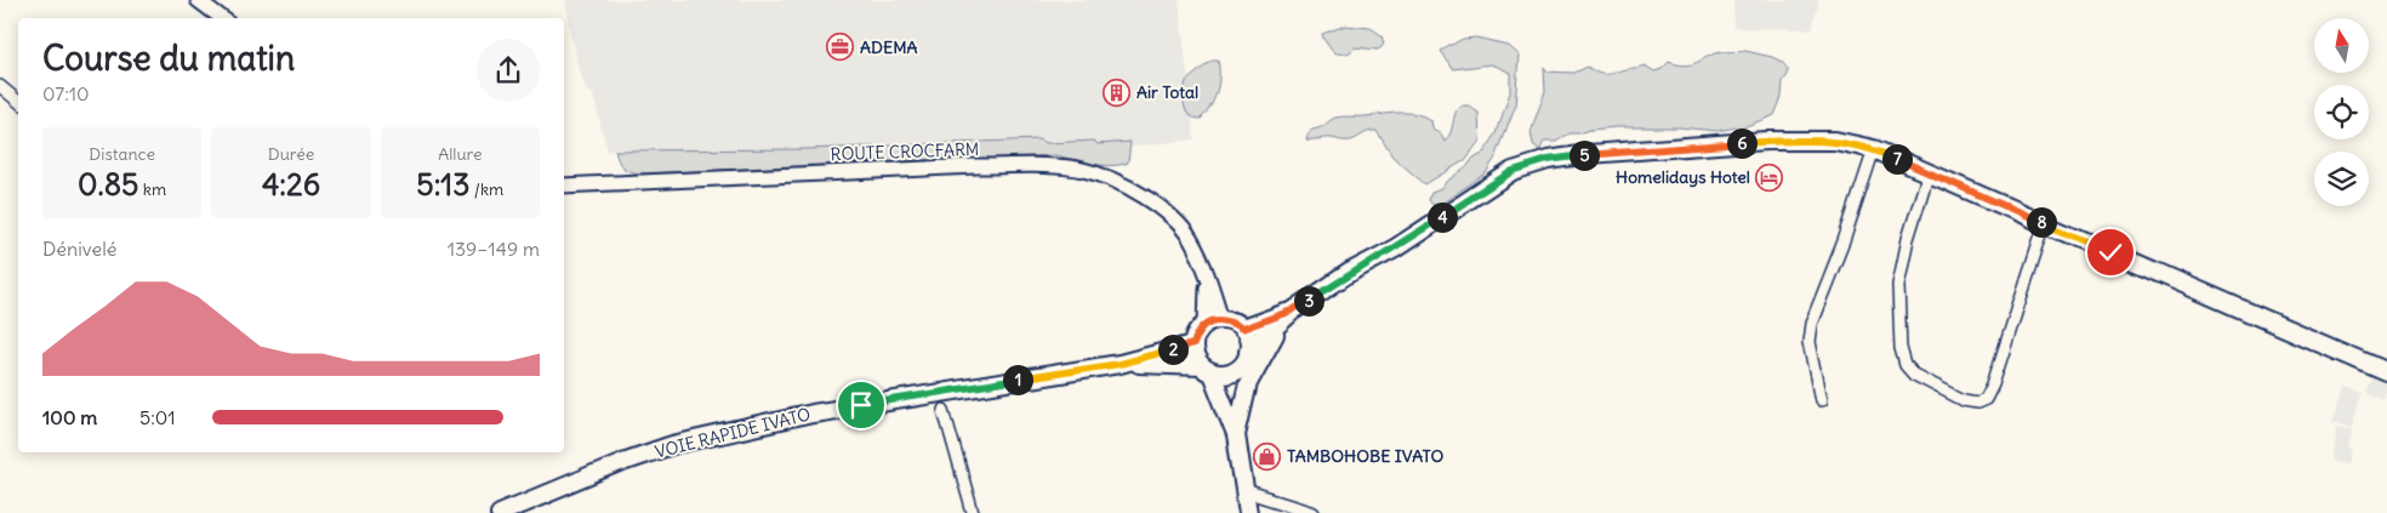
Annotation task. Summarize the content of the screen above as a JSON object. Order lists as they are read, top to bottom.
{
  "streets": {
    "main road": ["VOIE RAPIDE IVATO"],
    "street": ["ROUTE CROCFARM"]
  },
  "places": {
    "office": ["ADEMA"],
    "building": ["Air Total"],
    "hotel": ["Homelidays Hotel"],
    "shop": ["TAMBOHOBE IVATO"]
  },
  "north": "top",
  "page": {
    "heading": ["Course du matin", "07:10"],
    "stats": [
      ["Distance", "0.85 km"],
      ["Durée", "4:26"],
      ["Allure", "5:13 /km"]
    ],
    "pins": [
      "6",
      "5",
      "7",
      "4",
      "8",
      "3",
      "2",
      "1"
    ],
    "chart": ["Dénivelé", "139–149 m"],
    "list": [
      {
        "name": "100 m",
        "note": "5:01"
      }
    ]
  }
}
